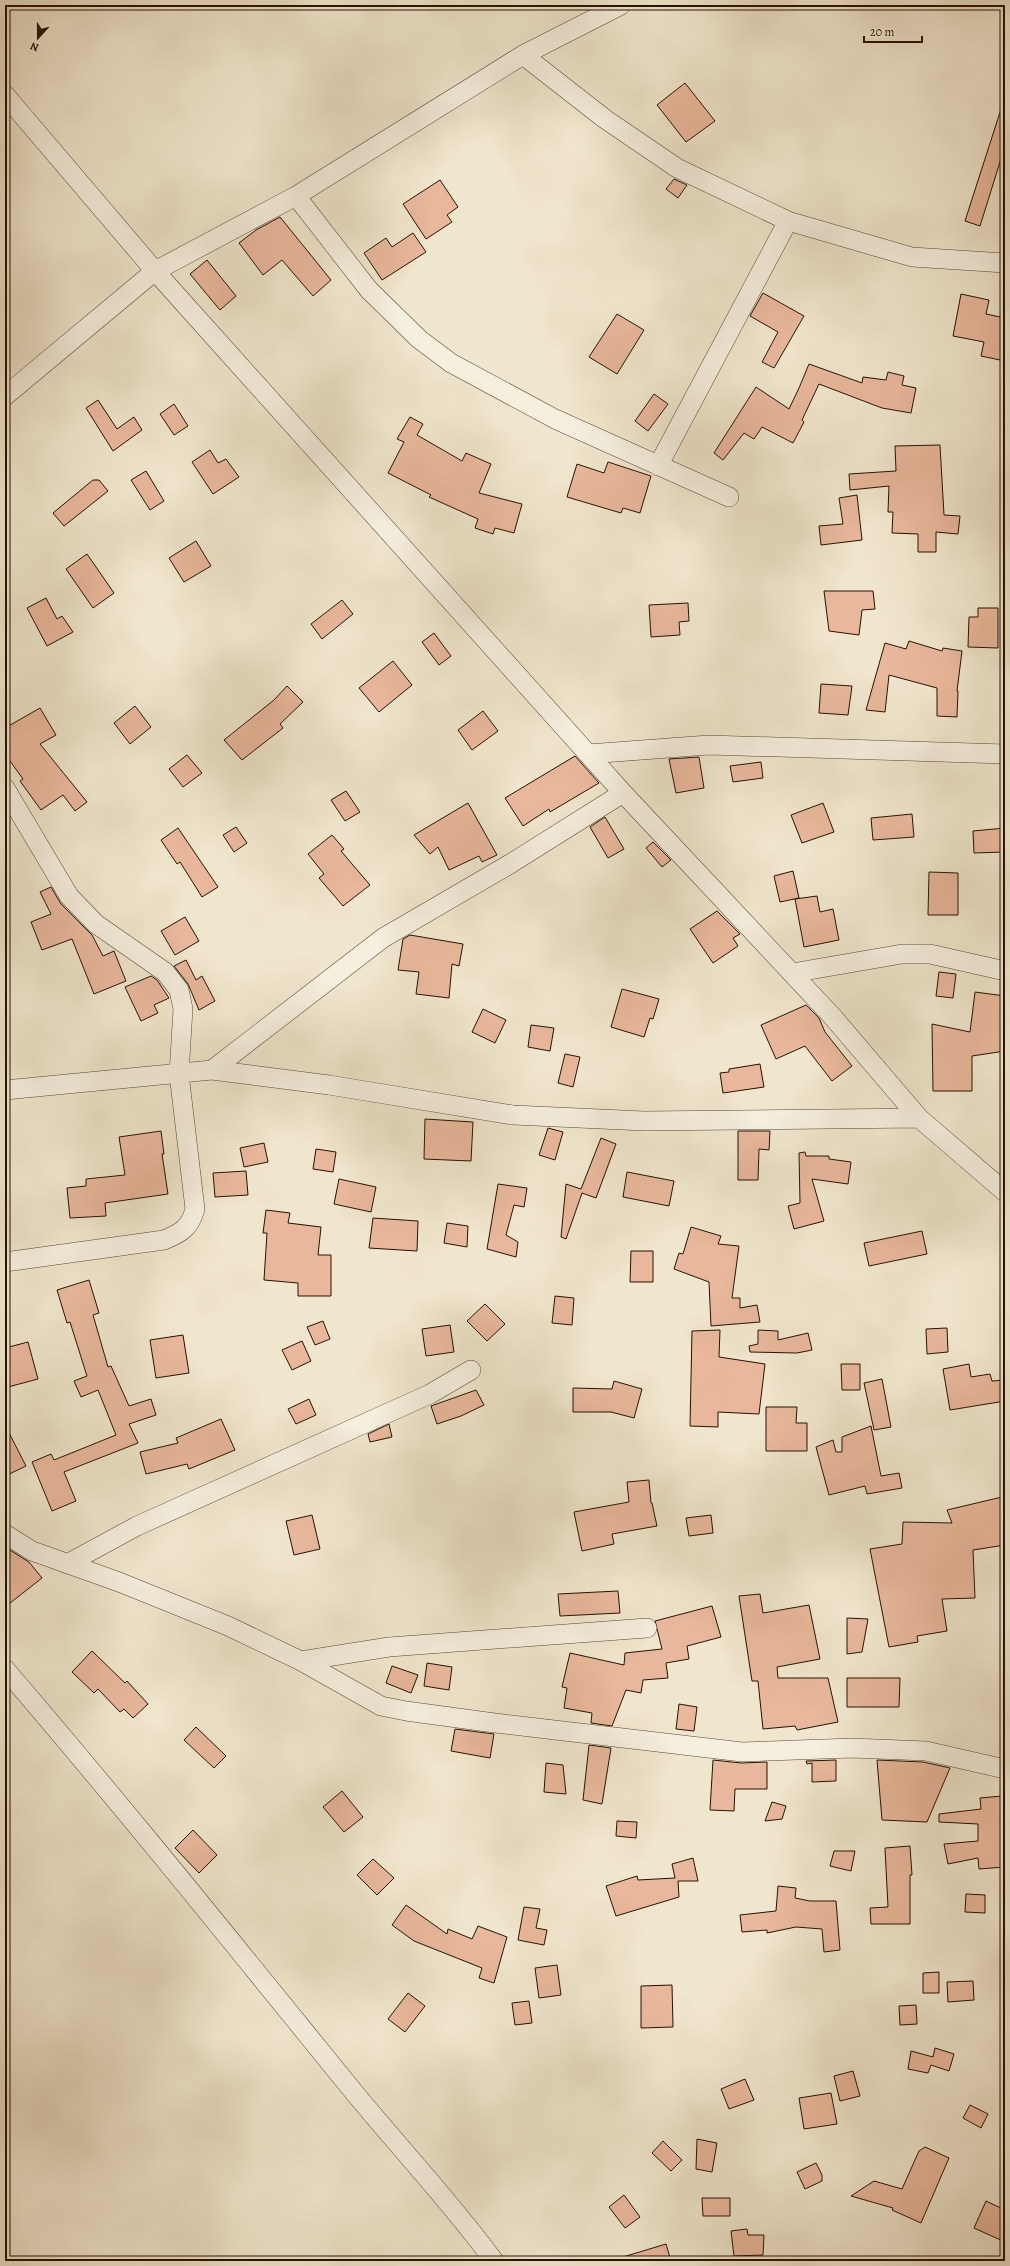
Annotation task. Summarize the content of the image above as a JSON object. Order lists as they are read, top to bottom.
{
  "scale_bar": "20 m",
  "north": "bottom"
}
